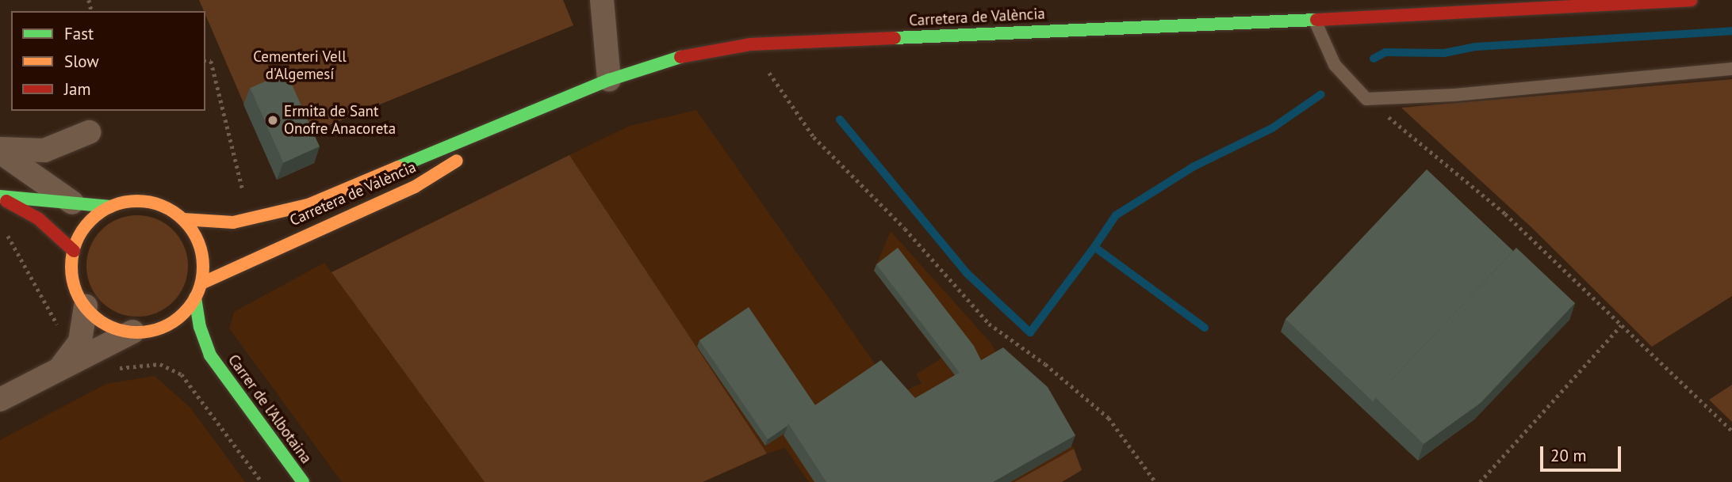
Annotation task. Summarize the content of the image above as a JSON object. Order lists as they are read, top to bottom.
{
  "streets": {
    "street": ["Carretera de València", "Carrer de l'Albotaina"]
  },
  "crossings": [
    ["Carretera de València", "Carrer de l'Albotaina"]
  ],
  "parks": ["Cementeri Vell d'Algemesí"],
  "places": ["Ermita de Sant Onofre Anacoreta"],
  "legend": ["Fast", "Slow", "Jam"],
  "scale_bar": "20 m"
}
